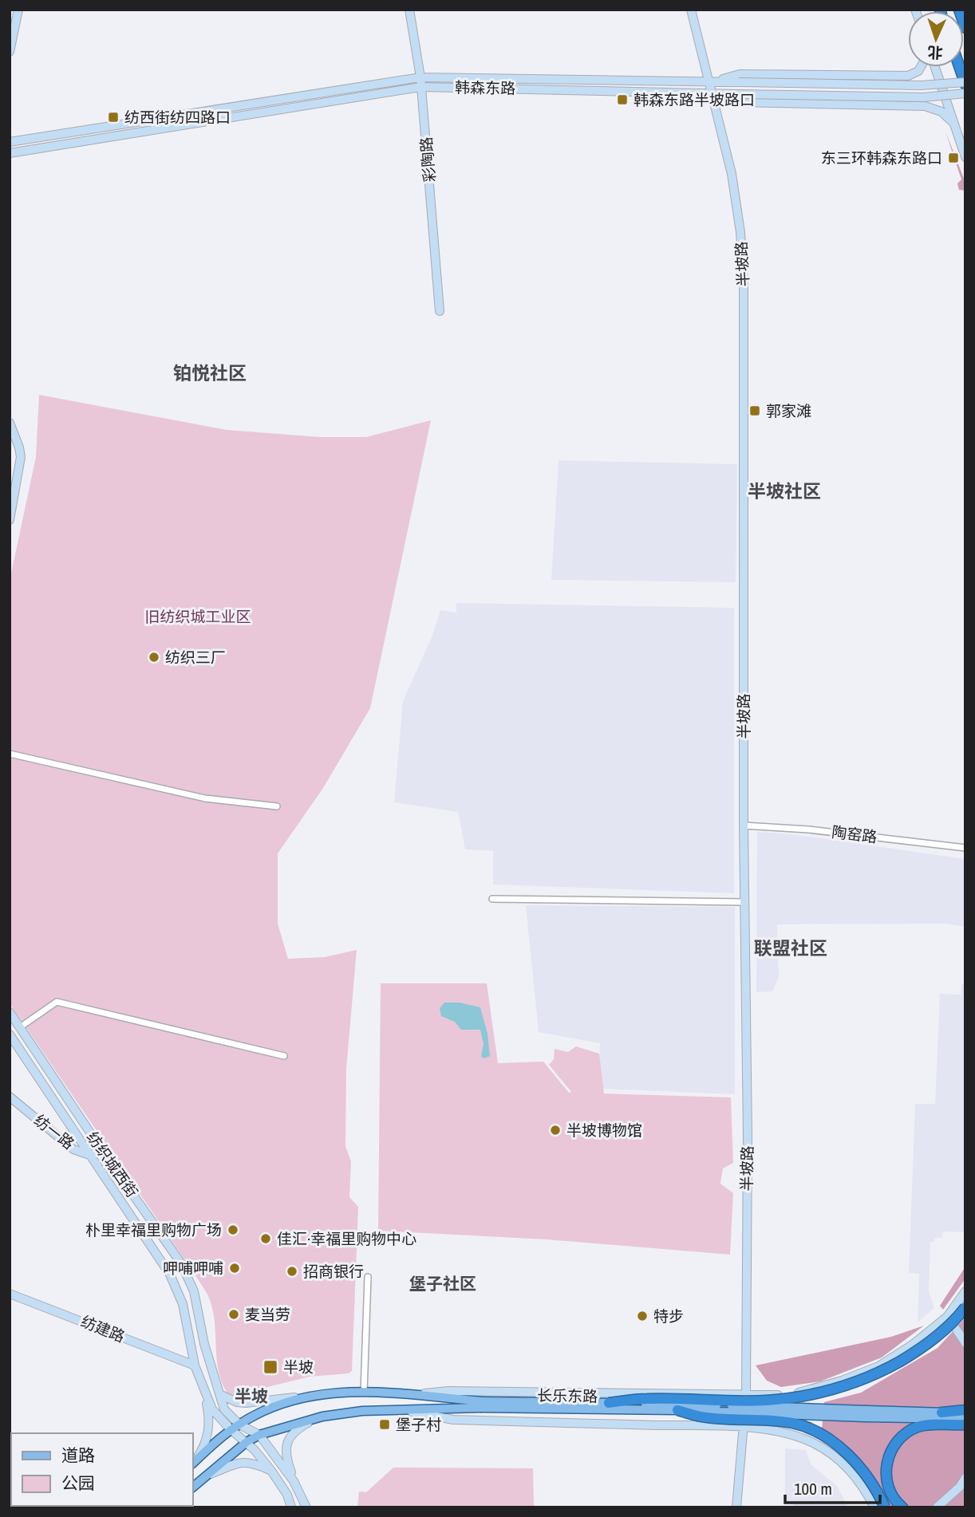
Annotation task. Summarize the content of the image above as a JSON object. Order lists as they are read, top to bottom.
{
  "streets": {
    "main road": [
      "韩森东路",
      "彩陶路",
      "半坡路",
      "纺一路",
      "纺织城西街",
      "纺建路",
      "长乐东路"
    ],
    "street": ["陶窑路"]
  },
  "crossings": [
    ["韩森东路", "彩陶路"],
    ["韩森东路", "半坡路"],
    ["半坡路", "陶窑路"],
    ["纺一路", "纺织城西街"],
    ["纺织城西街", "纺建路"],
    ["纺织城西街", "长乐东路"]
  ],
  "districts": [
    "铂悦社区",
    "半坡社区",
    "联盟社区",
    "堡子社区",
    "半坡"
  ],
  "parks": ["旧纺织城工业区"],
  "places": {
    "transit": [
      "韩森东路半坡路口",
      "纺西街纺四路口",
      "东三环韩森东路口",
      "郭家滩",
      "半坡",
      "堡子村"
    ],
    "other": [
      "纺织三厂",
      "半坡博物馆",
      "朴里幸福里购物广场",
      "佳汇·幸福里购物中心",
      "呷哺呷哺",
      "招商银行",
      "麦当劳",
      "特步"
    ]
  },
  "legend": ["道路", "公园"],
  "scale_bar": "100 m",
  "north": "bottom"
}
